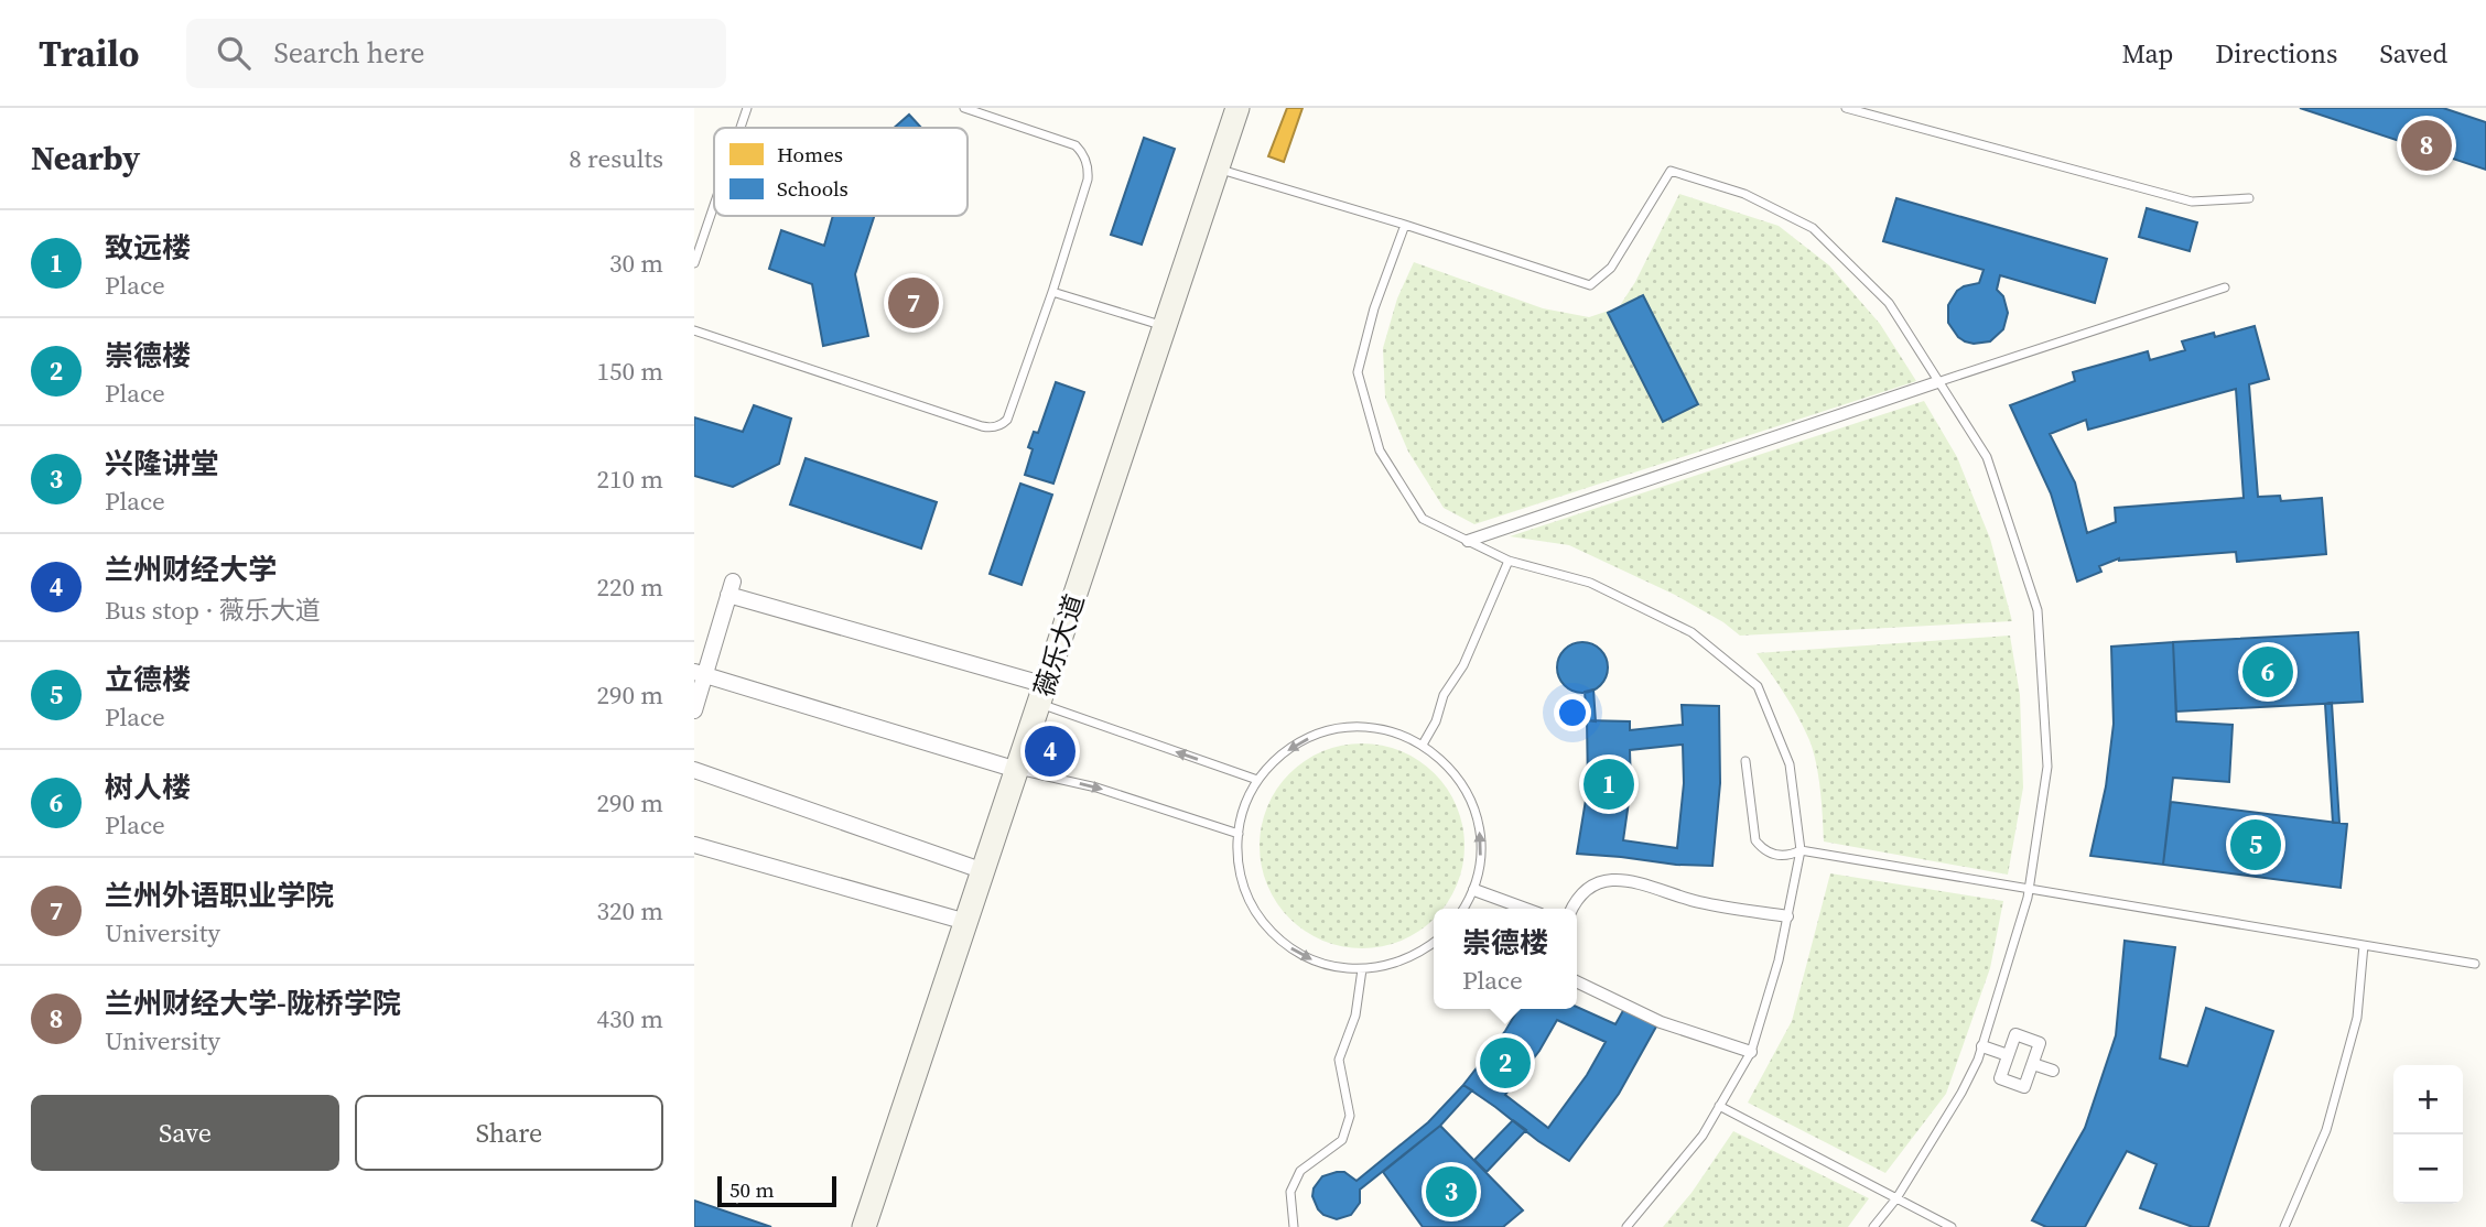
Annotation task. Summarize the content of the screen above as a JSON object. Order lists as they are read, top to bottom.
{
  "streets": {
    "main road": ["薇乐大道"]
  },
  "legend": ["Homes", "Schools"],
  "scale_bar": "50 m",
  "page": {
    "header": "Trailo",
    "search": "Search here",
    "nav": ["Map", "Directions", "Saved"],
    "heading": ["Nearby", "8 results"],
    "pins": [
      "8",
      "7",
      "6",
      "4",
      "1",
      "5",
      "2",
      "3"
    ],
    "list": [
      {
        "mark": "1",
        "name": "致远楼",
        "note": "Place",
        "value": "30 m"
      },
      {
        "mark": "2",
        "name": "崇德楼",
        "note": "Place",
        "value": "150 m"
      },
      {
        "mark": "3",
        "name": "兴隆讲堂",
        "note": "Place",
        "value": "210 m"
      },
      {
        "mark": "4",
        "name": "兰州财经大学",
        "note": "Bus stop · 薇乐大道",
        "value": "220 m"
      },
      {
        "mark": "5",
        "name": "立德楼",
        "note": "Place",
        "value": "290 m"
      },
      {
        "mark": "6",
        "name": "树人楼",
        "note": "Place",
        "value": "290 m"
      },
      {
        "mark": "7",
        "name": "兰州外语职业学院",
        "note": "University",
        "value": "320 m"
      },
      {
        "mark": "8",
        "name": "兰州财经大学-陇桥学院",
        "note": "University",
        "value": "430 m"
      }
    ],
    "popup": ["崇德楼", "Place"],
    "map_buttons": ["+", "−"],
    "buttons": ["Save", "Share"],
    "scale": "50 m"
  }
}
